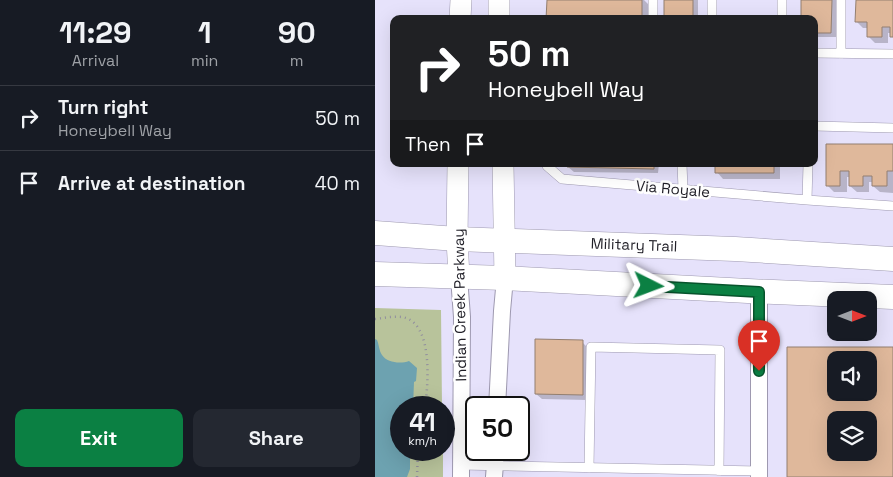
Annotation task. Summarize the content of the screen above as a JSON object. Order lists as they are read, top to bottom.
{
  "streets": {
    "main road": ["Military Trail"],
    "street": ["Indian Creek Parkway"],
    "lane": ["Via Royale"]
  },
  "crossings": [
    ["Military Trail", "Indian Creek Parkway"]
  ],
  "north": "right",
  "page": {
    "eta": [
      "11:29",
      "Arrival",
      "1",
      "min",
      "90",
      "m"
    ],
    "turn": ["50 m", "Honeybell Way"],
    "list": [
      {
        "name": "Turn right",
        "note": "Honeybell Way",
        "value": "50 m"
      },
      {
        "name": "Arrive at destination",
        "value": "40 m"
      }
    ],
    "then": "Then",
    "speed": "41 km/h",
    "limit": "50",
    "buttons": ["Exit", "Share"]
  }
}
